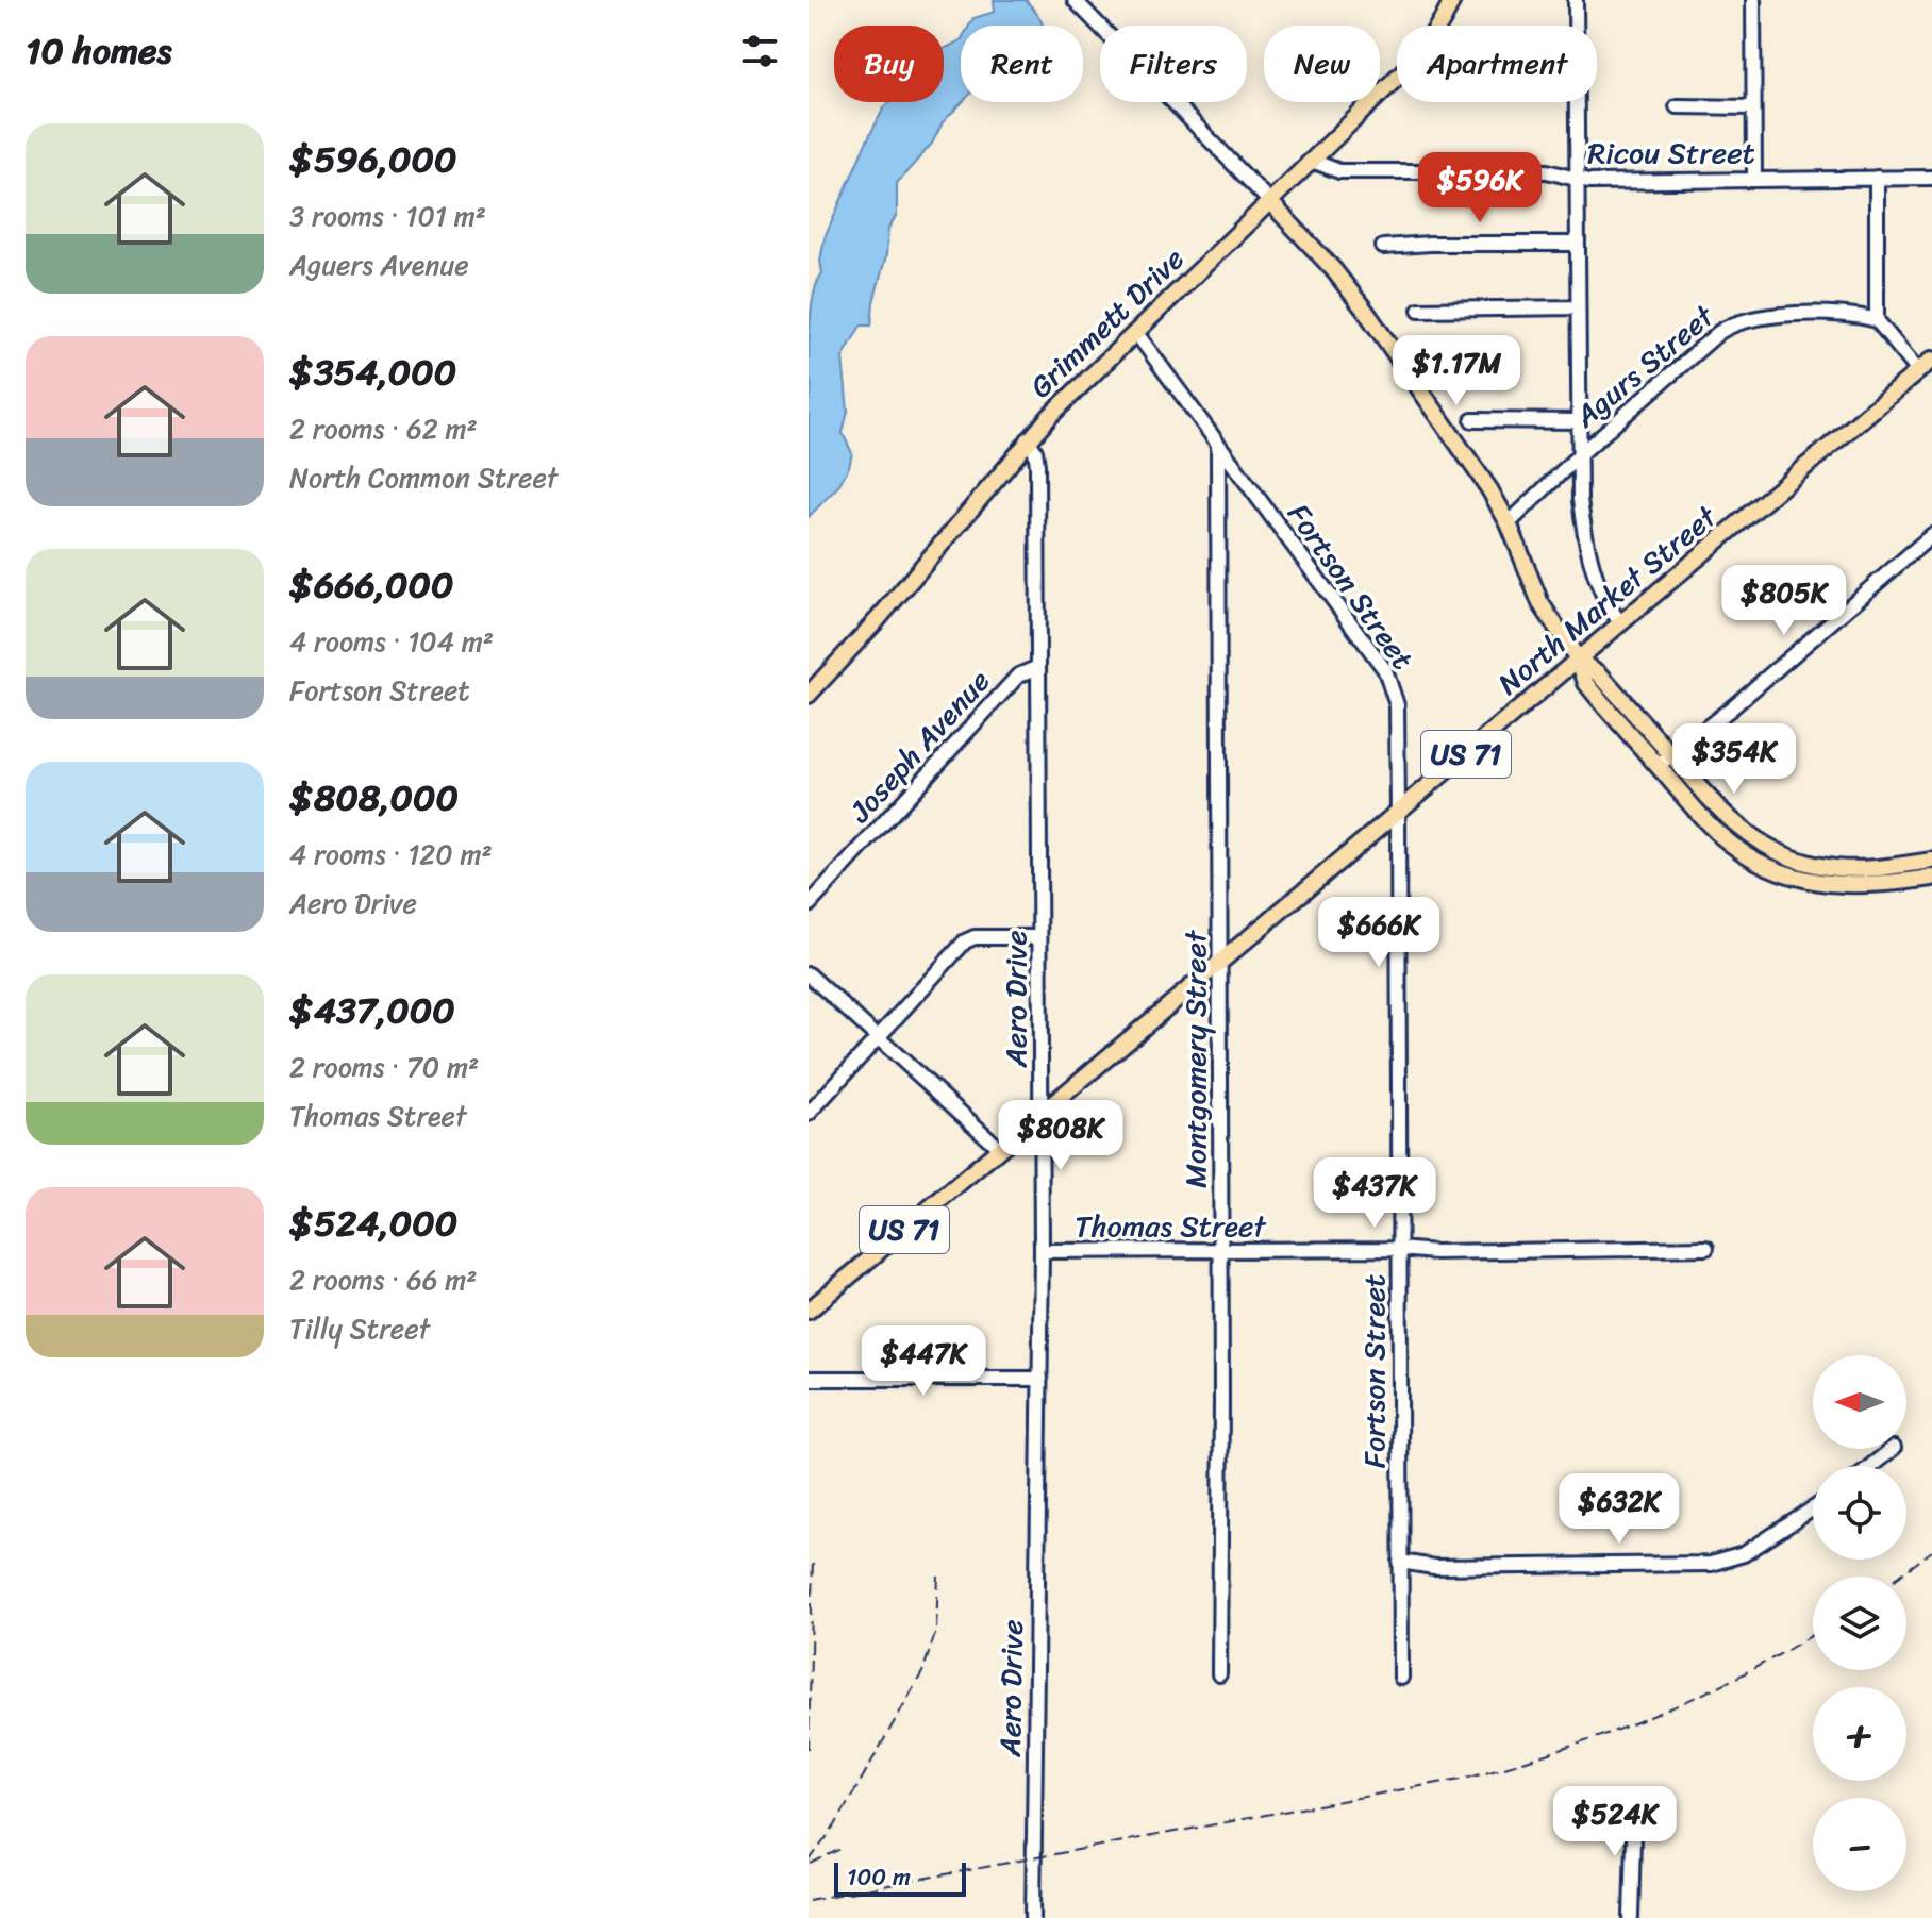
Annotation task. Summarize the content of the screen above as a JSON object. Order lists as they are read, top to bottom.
{
  "streets": {
    "main road": ["Grimmett Drive", "North Market Street", "US 71"],
    "street": [
      "Ricou Street",
      "Agurs Street",
      "Fortson Street",
      "Joseph Avenue",
      "Aero Drive",
      "Montgomery Street",
      "Thomas Street"
    ]
  },
  "crossings": [
    ["Ricou Street", "Grimmett Drive"],
    ["Grimmett Drive", "Fortson Street"],
    ["Grimmett Drive", "Aero Drive"],
    ["Fortson Street", "North Market Street"],
    ["Fortson Street", "Montgomery Street"],
    ["Fortson Street", "Thomas Street"],
    ["North Market Street", "Aero Drive"],
    ["North Market Street", "Montgomery Street"],
    ["Joseph Avenue", "Aero Drive"],
    ["Aero Drive", "Thomas Street"],
    ["Montgomery Street", "Thomas Street"]
  ],
  "scale_bar": "100 m",
  "north": "left",
  "page": {
    "heading": "10 homes",
    "chip": [
      "Buy",
      "Rent",
      "Filters",
      "New",
      "Apartment"
    ],
    "list": [
      {
        "name": "$596,000",
        "note": "3 rooms · 101 m² · Aguers Avenue"
      },
      {
        "name": "$354,000",
        "note": "2 rooms · 62 m² · North Common Street"
      },
      {
        "name": "$666,000",
        "note": "4 rooms · 104 m² · Fortson Street"
      },
      {
        "name": "$808,000",
        "note": "4 rooms · 120 m² · Aero Drive"
      },
      {
        "name": "$437,000",
        "note": "2 rooms · 70 m² · Thomas Street"
      },
      {
        "name": "$524,000",
        "note": "2 rooms · 66 m² · Tilly Street"
      }
    ],
    "price": [
      "$596K",
      "$1.17M",
      "$805K",
      "$354K",
      "$666K",
      "$808K",
      "$437K",
      "$447K",
      "$632K",
      "$524K"
    ],
    "map_buttons": ["+", "−"],
    "scale": "100 m"
  }
}
